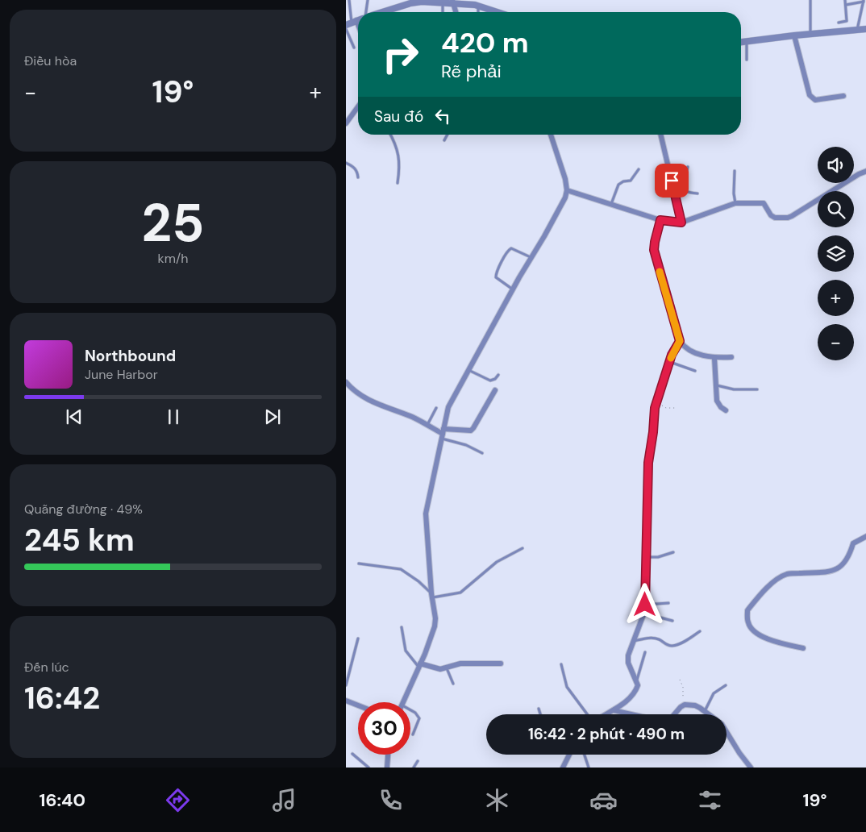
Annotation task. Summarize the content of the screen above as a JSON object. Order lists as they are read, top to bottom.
{
  "page": {
    "tile": [
      "Điều hòa",
      ["25", "km/h"],
      ["Quãng đường · 49%", "245 km"],
      ["Đến lúc", "16:42"]
    ],
    "turn": ["420 m", "Rẽ phải"],
    "heat": ["−", "19°", "+"],
    "then": "Sau đó",
    "map_buttons": ["+", "−"],
    "song": ["Northbound", "June Harbor"],
    "limit": "30",
    "trip": "16:42 · 2 phút · 490 m",
    "tabs": ["16:40", "19°"]
  }
}
